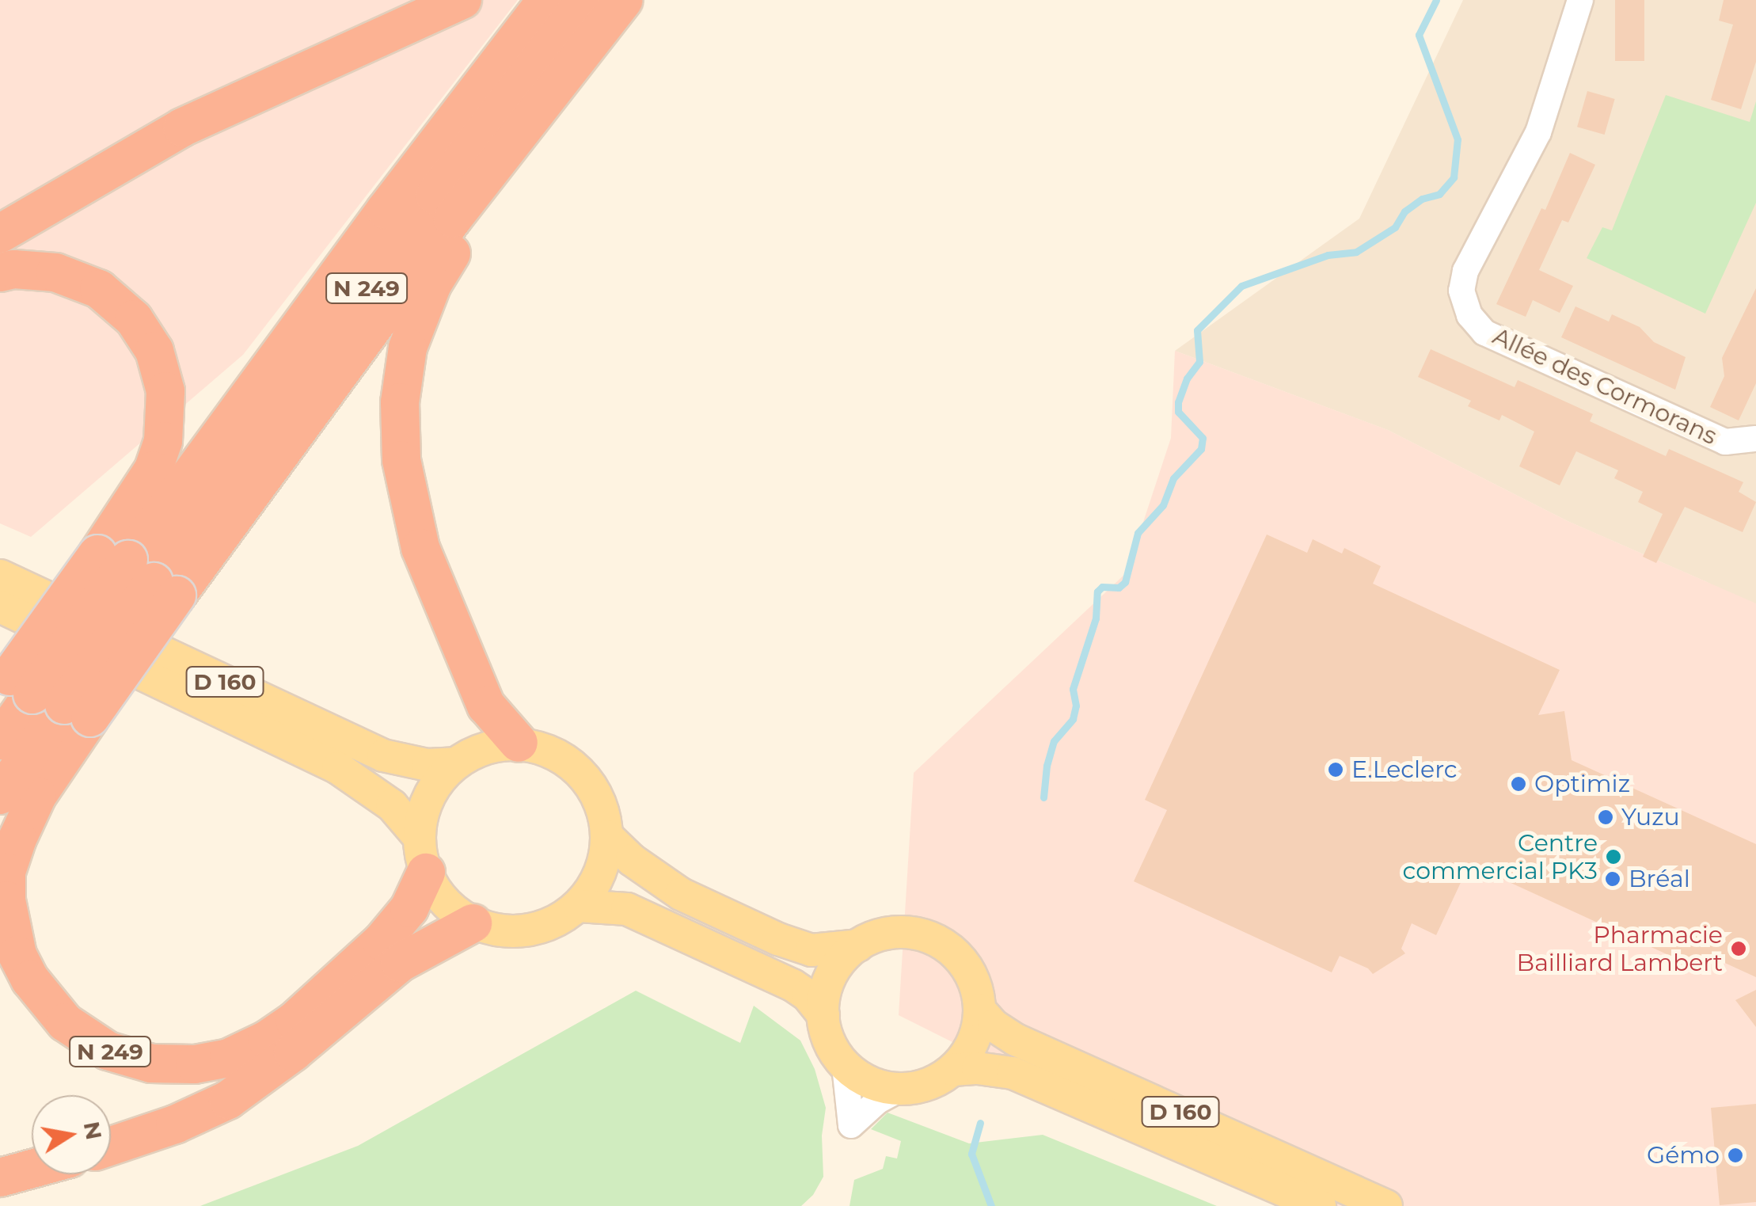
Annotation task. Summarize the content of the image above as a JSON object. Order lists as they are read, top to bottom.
{
  "streets": {
    "highway": ["N 249"],
    "main road": ["D 160"],
    "street": ["Allée des Cormorans"]
  },
  "crossings": [
    ["N 249", "D 160"]
  ],
  "places": [
    "E.Leclerc",
    "Optimiz",
    "Yuzu",
    "Centre commercial PK3",
    "Bréal",
    "Pharmacie Bailliard Lambert",
    "Gémo"
  ],
  "north": "right"
}
